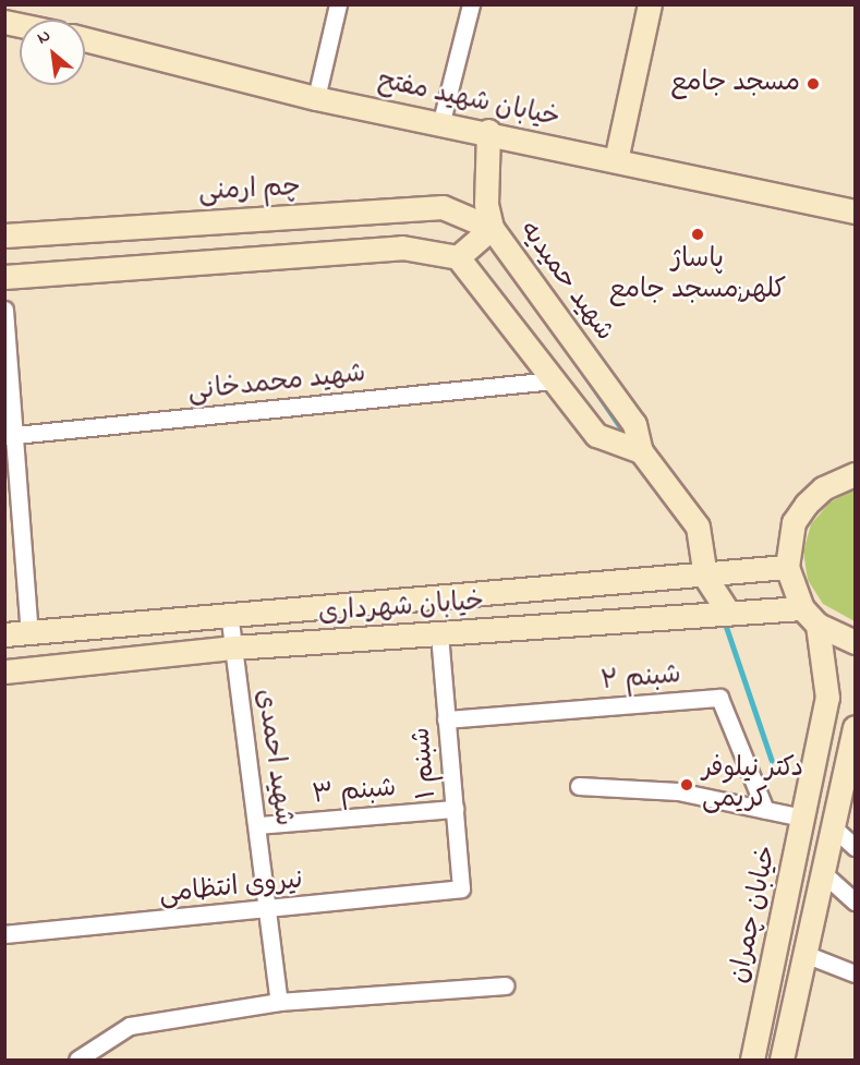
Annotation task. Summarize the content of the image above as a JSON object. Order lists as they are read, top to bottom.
{
  "streets": {
    "street": [
      "خیابان شهید مفتح",
      "چم ارمنی",
      "شهید حمیدیه",
      "شهید محمدخانی",
      "خیابان شهرداری",
      "شبنم ۲",
      "شهید احمدی",
      "شبنم ۱",
      "شبنم ۳",
      "نیروی انتظامی",
      "خیابان چمران"
    ]
  },
  "crossings": [
    ["خیابان شهید مفتح", "شهید حمیدیه"],
    ["چم ارمنی", "شهید حمیدیه"],
    ["شهید حمیدیه", "خیابان شهرداری"],
    ["خیابان شهرداری", "شهید احمدی"],
    ["خیابان شهرداری", "شبنم ۱"],
    ["خیابان شهرداری", "خیابان چمران"],
    ["شبنم ۲", "شبنم ۱"],
    ["شهید احمدی", "شبنم ۳"],
    ["شهید احمدی", "نیروی انتظامی"],
    ["شبنم ۱", "شبنم ۳"],
    ["شبنم ۱", "نیروی انتظامی"]
  ],
  "places": ["مسجد جامع", "پاساژ کلهر;مسجد جامع", "دکتر نیلوفر کریمی"],
  "north": "top left"
}
